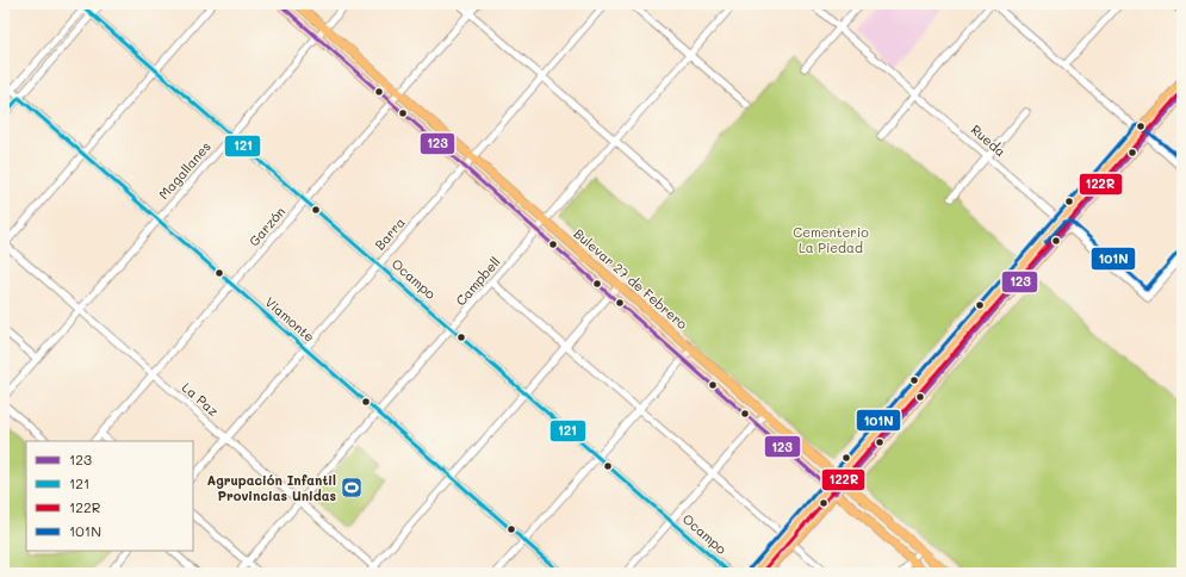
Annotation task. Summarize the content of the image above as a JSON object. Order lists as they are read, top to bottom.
{
  "streets": {
    "main road": ["Bulevar 27 de Febrero"],
    "street": [
      "Rueda",
      "Magallanes",
      "Garzón",
      "Barra",
      "Ocampo",
      "Campbell",
      "Viamonte",
      "La Paz"
    ]
  },
  "crossings": [
    ["Magallanes", "Ocampo"],
    ["Magallanes", "Bulevar 27 de Febrero"],
    ["Magallanes", "Viamonte"],
    ["Magallanes", "La Paz"],
    ["Garzón", "Ocampo"],
    ["Garzón", "Bulevar 27 de Febrero"],
    ["Garzón", "Viamonte"],
    ["Garzón", "La Paz"],
    ["Barra", "Ocampo"],
    ["Barra", "Bulevar 27 de Febrero"],
    ["Barra", "Viamonte"],
    ["Barra", "La Paz"],
    ["Ocampo", "Campbell"],
    ["Bulevar 27 de Febrero", "Campbell"],
    ["Campbell", "Viamonte"],
    ["Campbell", "La Paz"]
  ],
  "parks": ["Cementerio La Piedad"],
  "places": {
    "sports": ["Agrupación Infantil Provincias Unidas"]
  },
  "lines": [
    "transit line 123",
    "transit line 121",
    "transit line 122R",
    "transit line 101N"
  ],
  "legend": [
    "123",
    "121",
    "122R",
    "101N"
  ]
}
